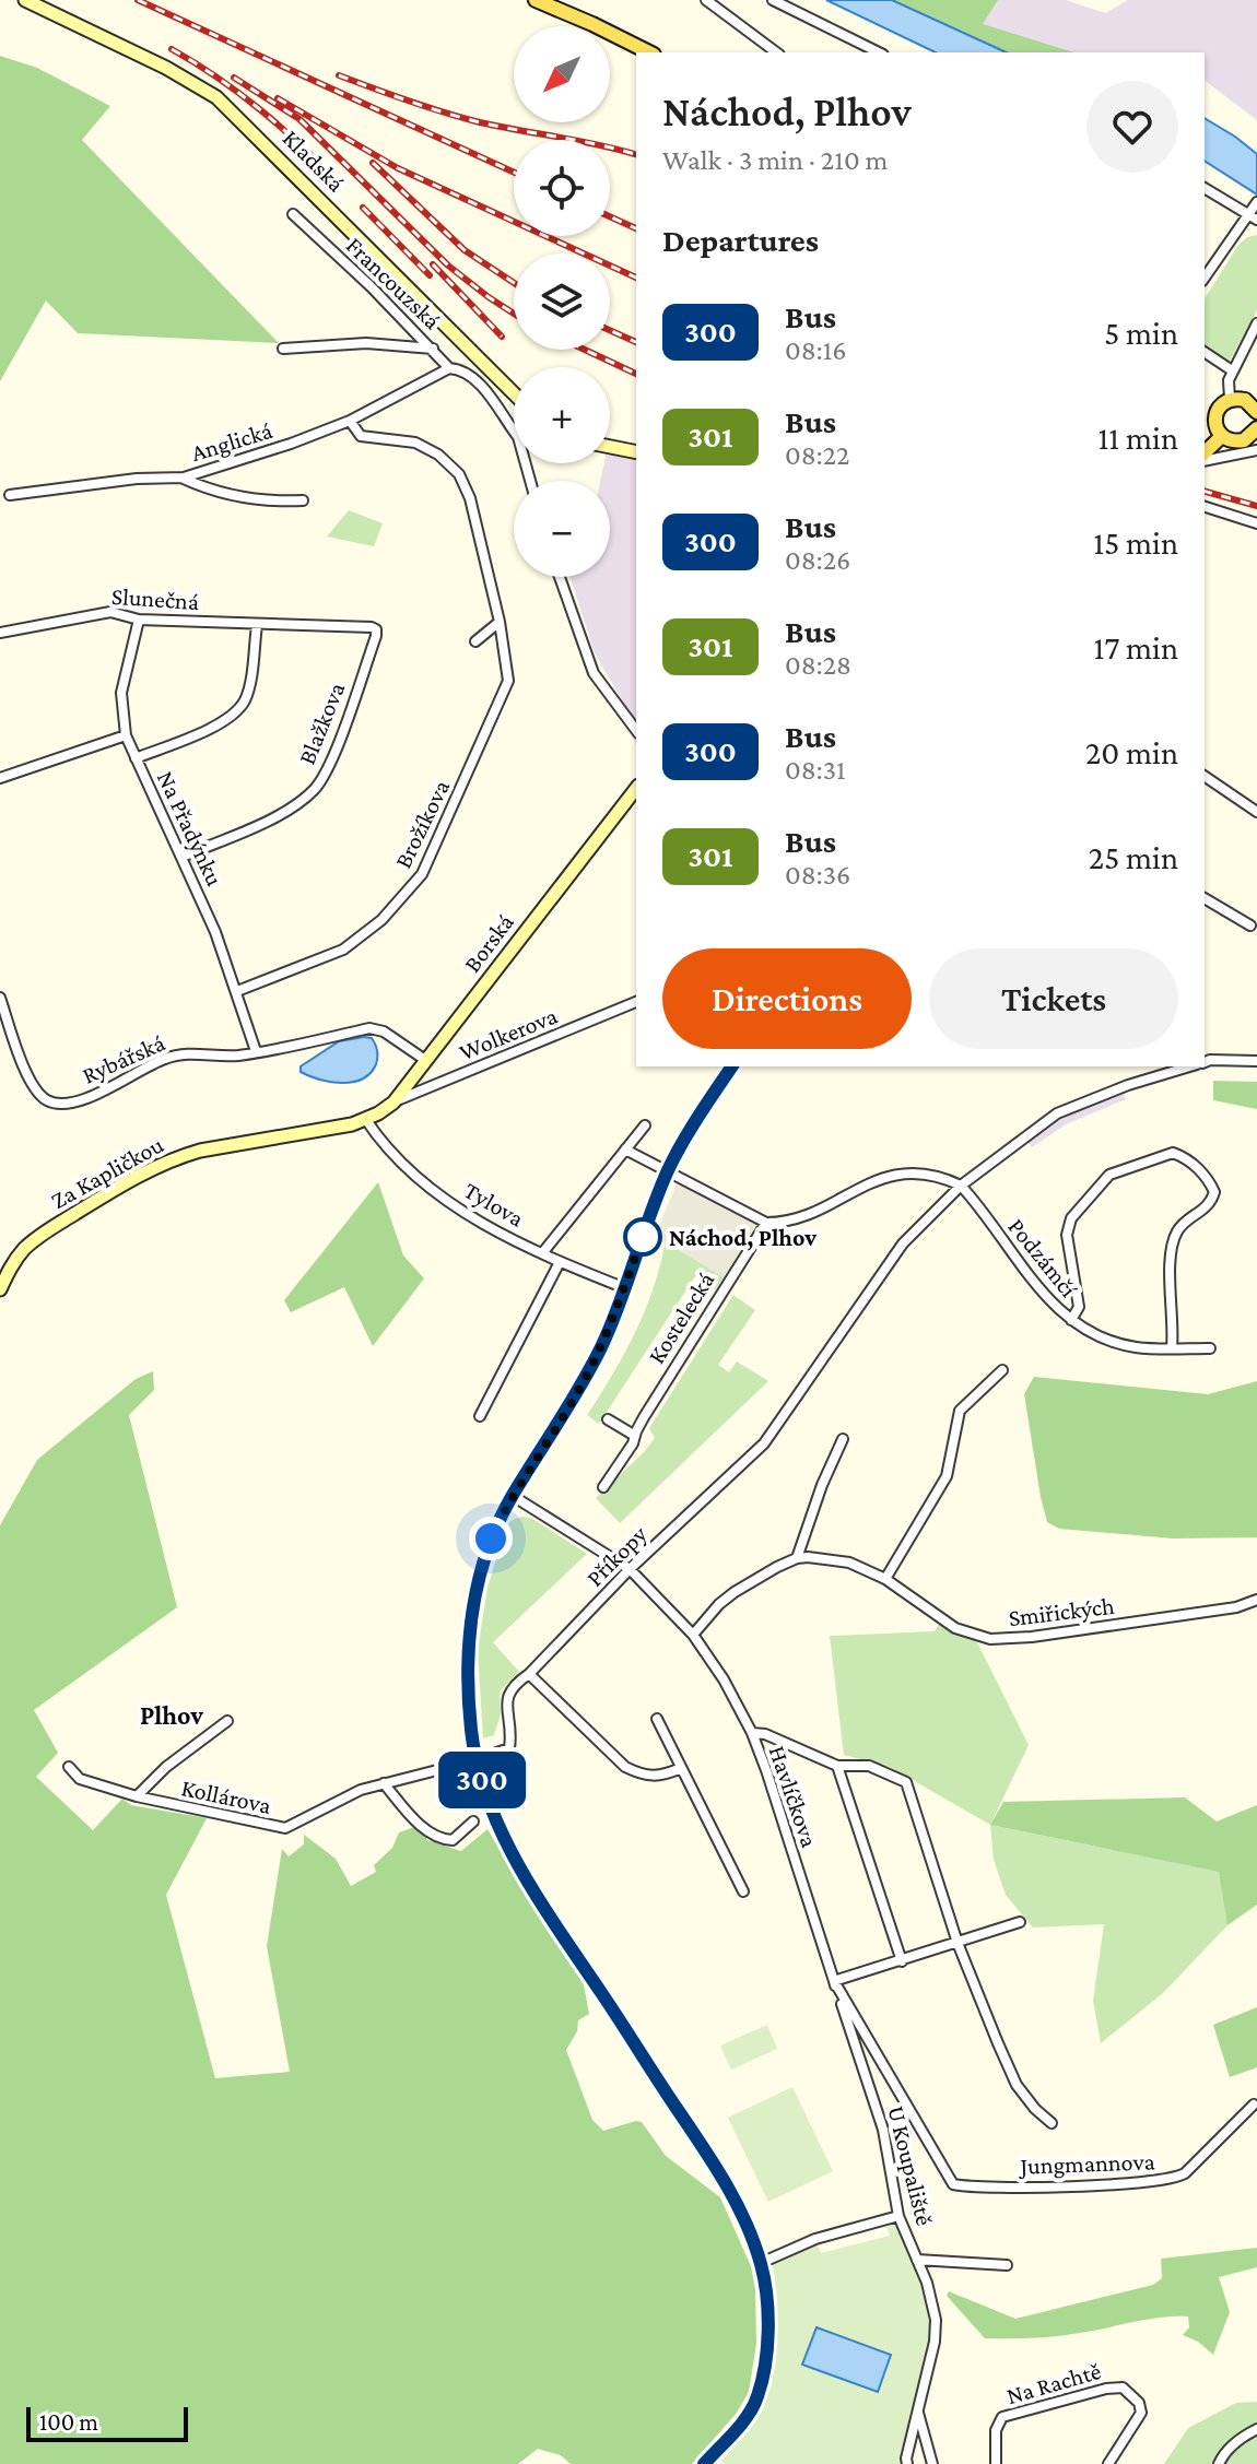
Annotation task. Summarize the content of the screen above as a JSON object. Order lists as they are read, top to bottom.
{
  "streets": {
    "street": [
      "Kladská",
      "Francouzská",
      "Anglická",
      "Slunečná",
      "Blažkova",
      "Brožíkova",
      "Na Přadýnku",
      "Borská",
      "Wolkerova",
      "Rybářská",
      "Za Kapličkou",
      "Tylova",
      "Podzámčí",
      "Kostelecká",
      "Příkopy",
      "Smiřických",
      "Kollárova",
      "Havlíčkova",
      "Jungmannova",
      "U Koupaliště",
      "Na Rachtě"
    ]
  },
  "crossings": [
    ["Anglická", "Brožíkova"],
    ["Slunečná", "Blažkova"],
    ["Slunečná", "Na Přadýnku"],
    ["Blažkova", "Na Přadýnku"],
    ["Brožíkova", "Na Přadýnku"],
    ["Na Přadýnku", "Rybářská"],
    ["Borská", "Wolkerova"],
    ["Borská", "Rybářská"],
    ["Borská", "Za Kapličkou"],
    ["Borská", "Tylova"],
    ["Za Kapličkou", "Tylova"],
    ["Podzámčí", "Příkopy"],
    ["Příkopy", "Kollárova"],
    ["Příkopy", "Havlíčkova"],
    ["Havlíčkova", "Jungmannova"],
    ["Havlíčkova", "U Koupaliště"]
  ],
  "districts": ["Plhov"],
  "places": ["Náchod, Plhov"],
  "lines": ["bus line 300"],
  "scale_bar": "100 m",
  "north": "bottom left",
  "page": {
    "on_map": "300",
    "map_buttons": ["+", "−"],
    "heading": [
      ["Náchod, Plhov", "Walk · 3 min · 210 m"],
      "Departures"
    ],
    "list": [
      {
        "mark": "300",
        "name": "Bus",
        "note": "08:16",
        "value": "5 min"
      },
      {
        "mark": "301",
        "name": "Bus",
        "note": "08:22",
        "value": "11 min"
      },
      {
        "mark": "300",
        "name": "Bus",
        "note": "08:26",
        "value": "15 min"
      },
      {
        "mark": "301",
        "name": "Bus",
        "note": "08:28",
        "value": "17 min"
      },
      {
        "mark": "300",
        "name": "Bus",
        "note": "08:31",
        "value": "20 min"
      },
      {
        "mark": "301",
        "name": "Bus",
        "note": "08:36",
        "value": "25 min"
      }
    ],
    "buttons": ["Directions", "Tickets"],
    "scale": "100 m"
  }
}
